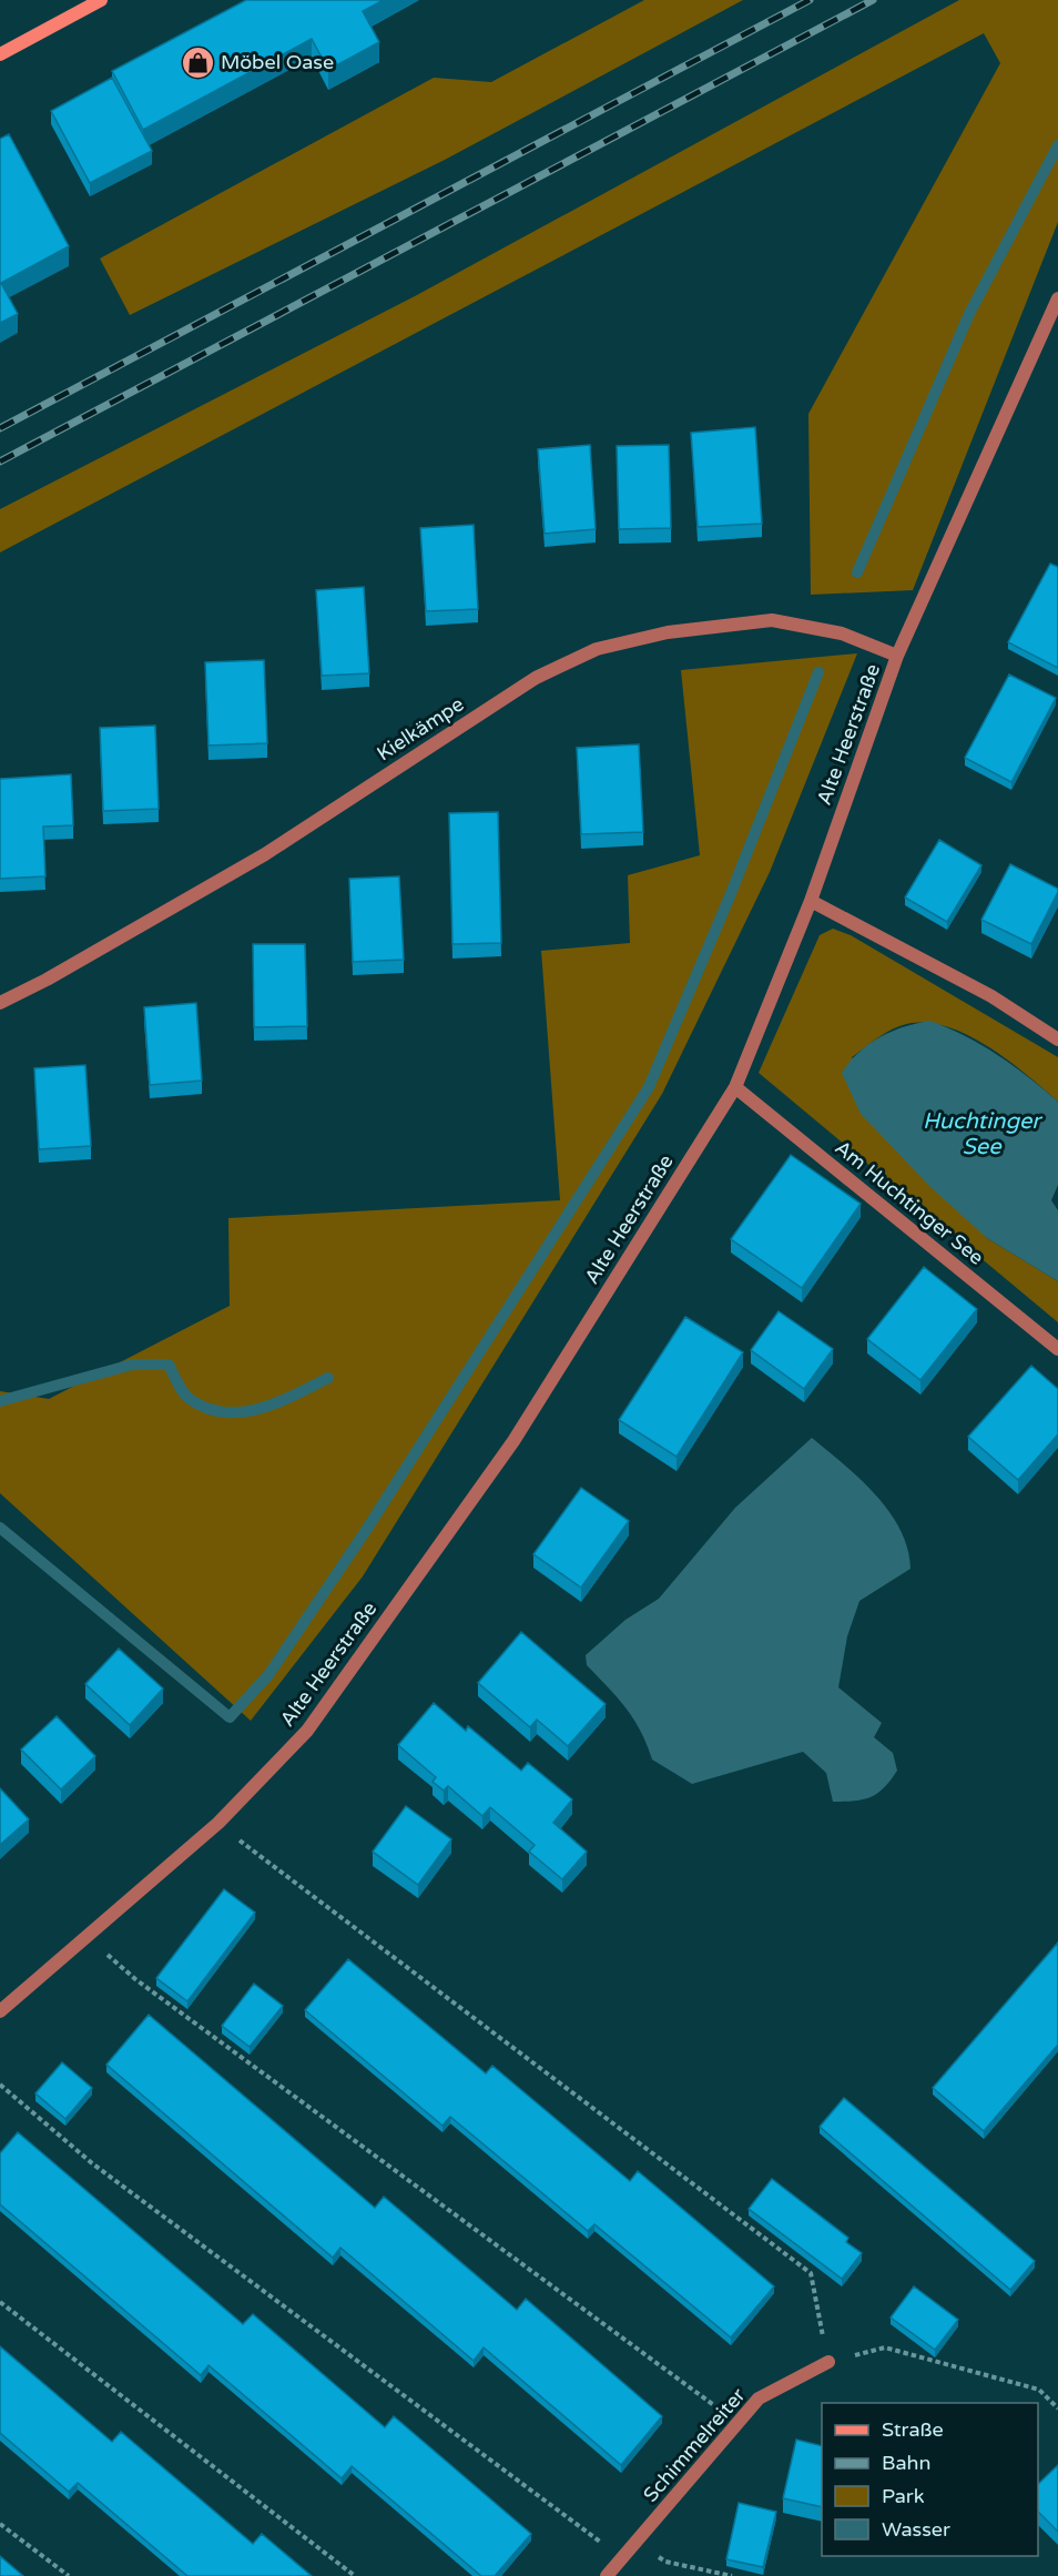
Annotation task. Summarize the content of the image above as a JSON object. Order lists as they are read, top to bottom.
{
  "streets": {
    "street": [
      "Kielkämpe",
      "Alte Heerstraße",
      "Am Huchtinger See",
      "Schimmelreiter"
    ]
  },
  "crossings": [
    ["Kielkämpe", "Alte Heerstraße"],
    ["Alte Heerstraße", "Am Huchtinger See"]
  ],
  "water": ["Huchtinger See"],
  "places": {
    "shop": ["Möbel Oase"]
  },
  "legend": [
    "Straße",
    "Bahn",
    "Park",
    "Wasser"
  ]
}
